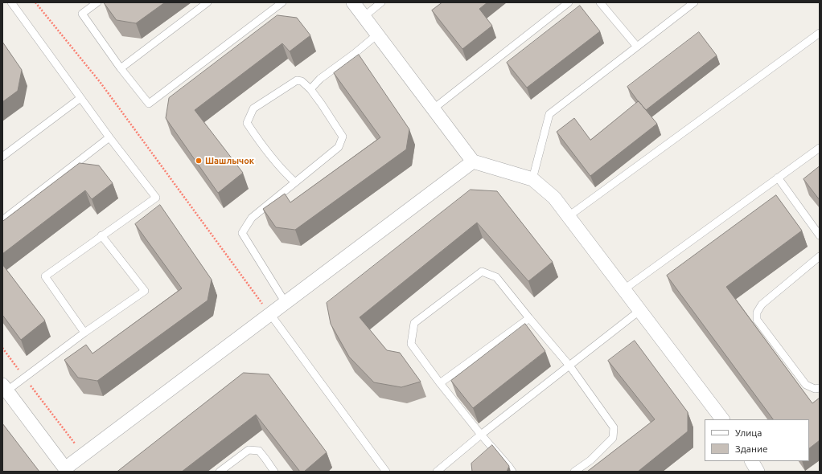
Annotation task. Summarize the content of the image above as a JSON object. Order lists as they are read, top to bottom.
{
  "places": ["Шашлычок"],
  "legend": ["Улица", "Здание"]
}
